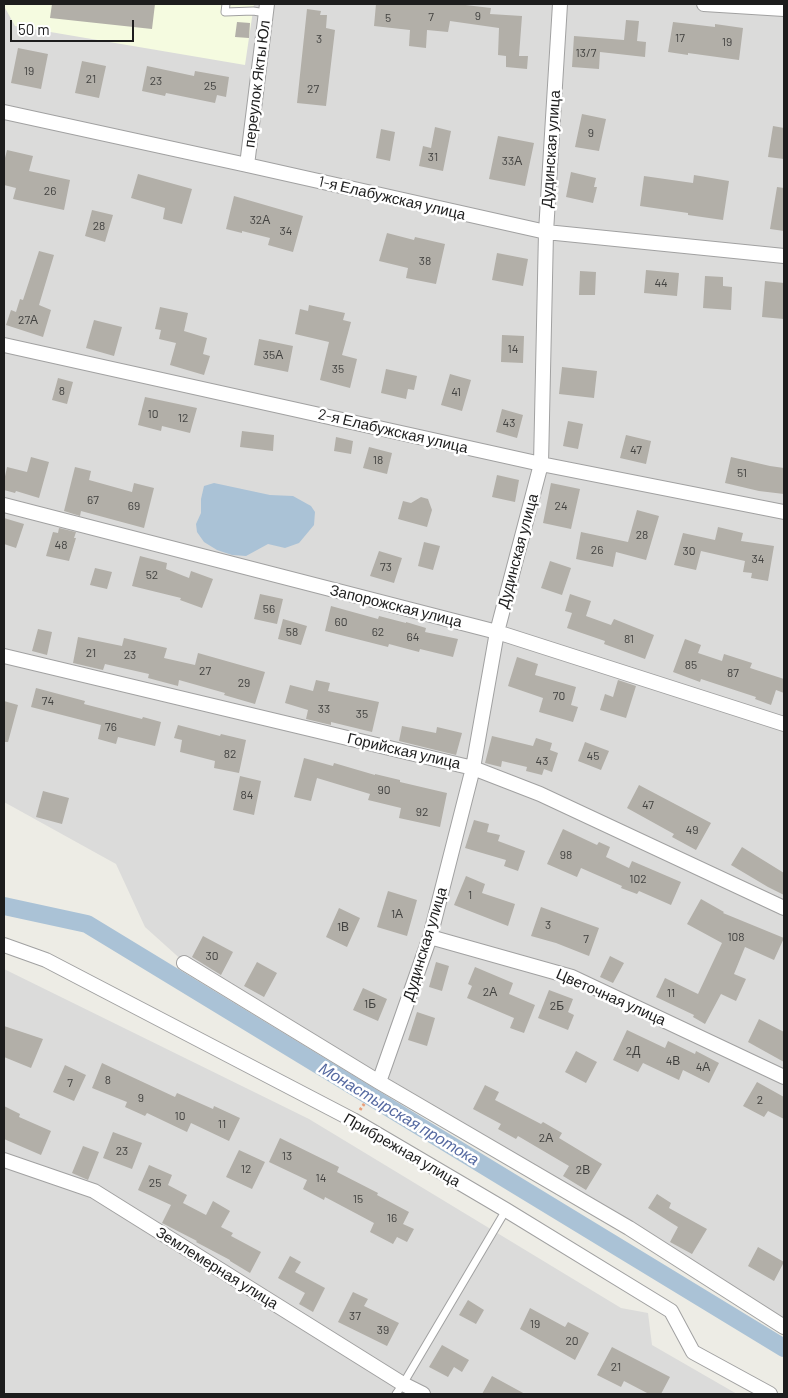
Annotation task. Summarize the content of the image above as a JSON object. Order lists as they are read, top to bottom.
{
  "streets": {
    "street": [
      "переулок Якты Юл",
      "Дудинская улица",
      "1-я Елабужская улица",
      "2-я Елабужская улица",
      "Запорожская улица",
      "Горийская улица",
      "Цветочная улица",
      "Прибрежная улица",
      "Землемерная улица"
    ]
  },
  "crossings": [
    ["переулок Якты Юл", "1-я Елабужская улица"],
    ["Дудинская улица", "1-я Елабужская улица"],
    ["Дудинская улица", "2-я Елабужская улица"],
    ["Дудинская улица", "Запорожская улица"],
    ["Дудинская улица", "Горийская улица"],
    ["Дудинская улица", "Цветочная улица"]
  ],
  "water": ["Монастырская протока"],
  "house_numbers": [
    "9",
    "7",
    "5",
    "17",
    "3",
    "19",
    "13/7",
    "19",
    "21",
    "23",
    "25",
    "27",
    "9",
    "31",
    "33А",
    "26",
    "32А",
    "28",
    "34",
    "38",
    "44",
    "27А",
    "14",
    "35А",
    "35",
    "8",
    "41",
    "10",
    "12",
    "43",
    "47",
    "18",
    "51",
    "67",
    "69",
    "24",
    "28",
    "48",
    "26",
    "30",
    "34",
    "73",
    "52",
    "56",
    "60",
    "58",
    "62",
    "64",
    "81",
    "21",
    "23",
    "85",
    "27",
    "87",
    "29",
    "70",
    "74",
    "33",
    "35",
    "76",
    "82",
    "45",
    "43",
    "90",
    "84",
    "47",
    "92",
    "49",
    "98",
    "102",
    "1",
    "1А",
    "3",
    "1В",
    "108",
    "7",
    "30",
    "2А",
    "11",
    "1Б",
    "2Б",
    "2Д",
    "4В",
    "4А",
    "8",
    "7",
    "9",
    "2",
    "10",
    "11",
    "2А",
    "23",
    "13",
    "12",
    "2В",
    "14",
    "25",
    "15",
    "16",
    "37",
    "19",
    "39",
    "20",
    "21"
  ],
  "scale_bar": "50 m"
}
